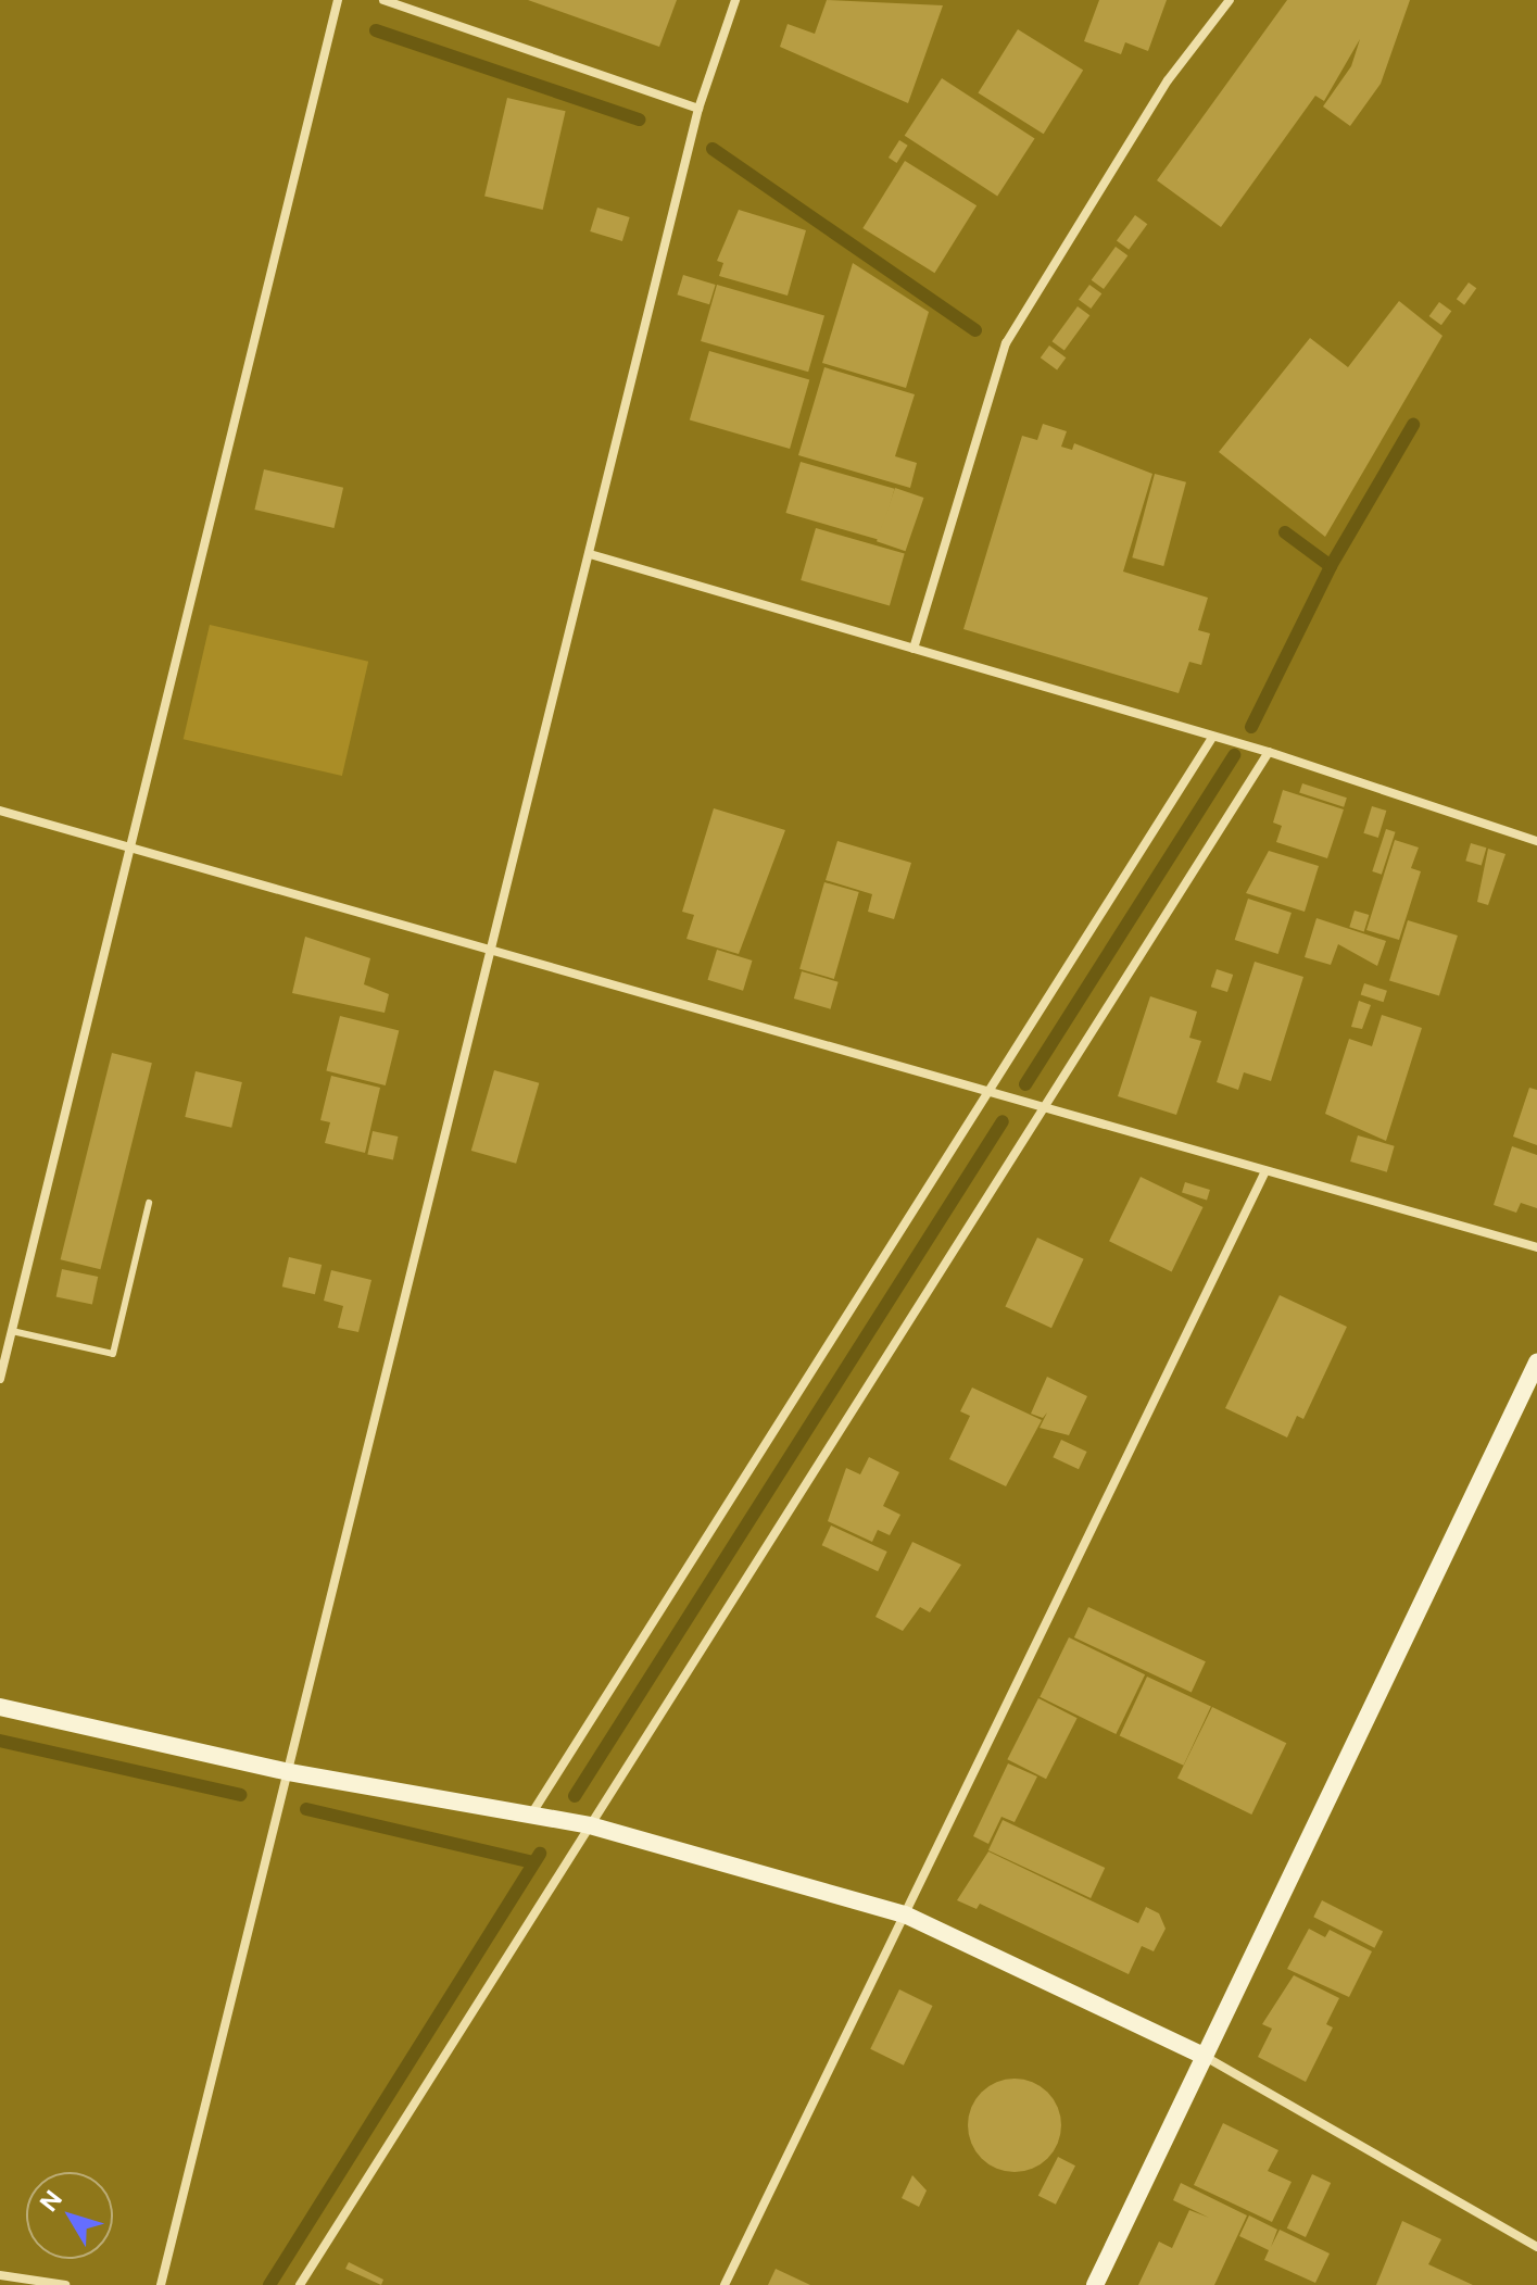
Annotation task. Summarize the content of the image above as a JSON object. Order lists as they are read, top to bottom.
{
  "north": "top left"
}
